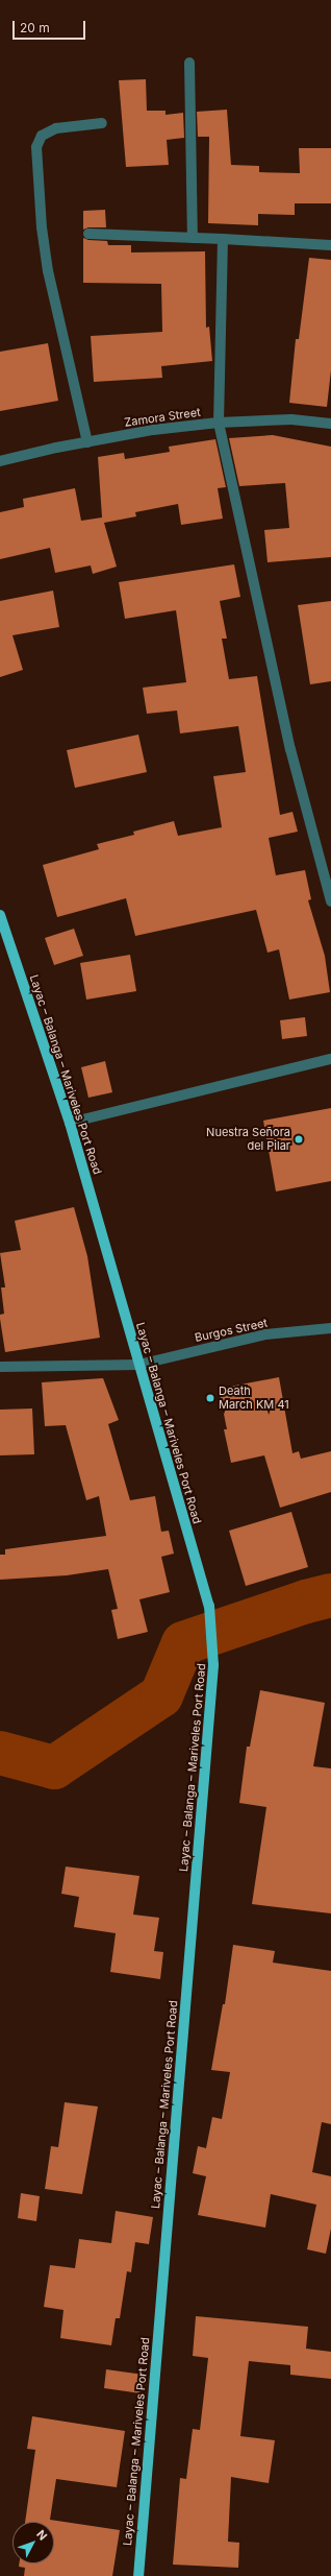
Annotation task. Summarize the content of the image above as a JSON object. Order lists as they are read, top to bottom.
{
  "streets": {
    "main road": ["Layac – Balanga – Mariveles Port Road"],
    "street": ["Zamora Street", "Burgos Street"]
  },
  "crossings": [
    ["Layac – Balanga – Mariveles Port Road", "Burgos Street"]
  ],
  "places": ["Nuestra Señora del Pilar", "Death March KM 41"],
  "scale_bar": "20 m",
  "north": "top right"
}
